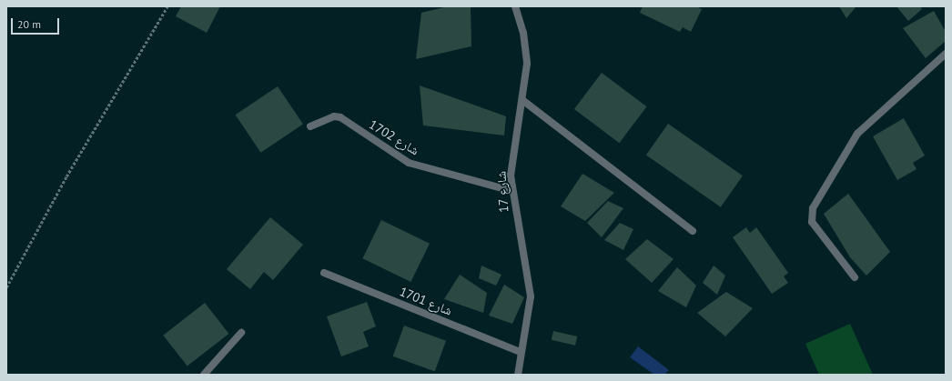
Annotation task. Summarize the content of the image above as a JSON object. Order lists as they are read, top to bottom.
{
  "streets": {
    "street": ["شارع 1702", "شارع 17", "شارع 1701"]
  },
  "crossings": [
    ["شارع 1702", "شارع 17"],
    ["شارع 17", "شارع 1701"]
  ],
  "scale_bar": "20 m"
}
